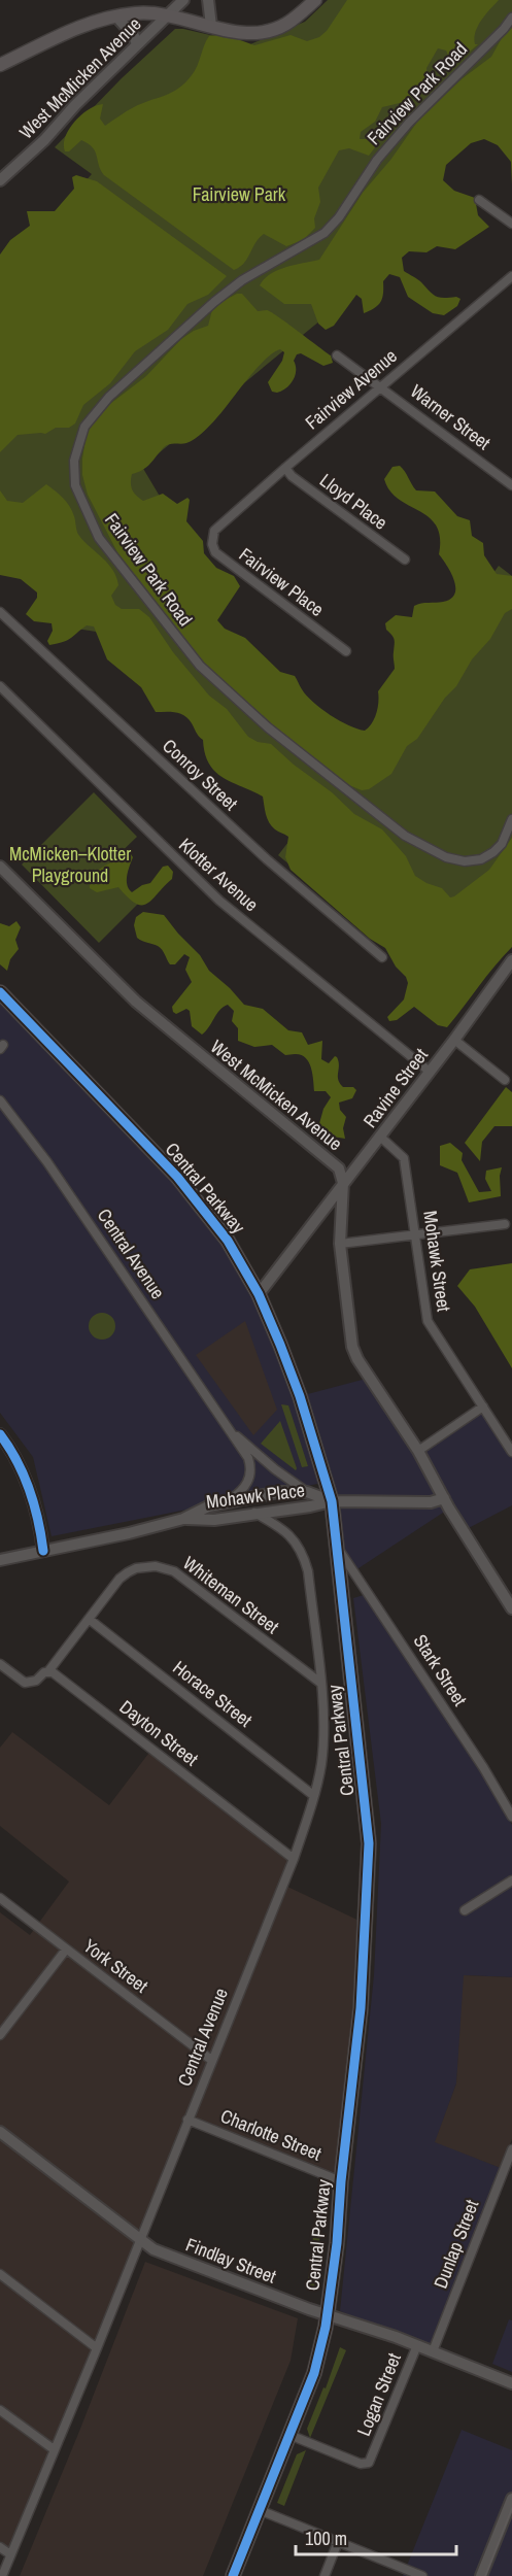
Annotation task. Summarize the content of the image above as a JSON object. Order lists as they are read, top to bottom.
{
  "streets": {
    "main road": ["Central Parkway"],
    "street": [
      "West McMicken Avenue",
      "Fairview Park Road",
      "Fairview Avenue",
      "Warner Street",
      "Lloyd Place",
      "Fairview Place",
      "Conroy Street",
      "Klotter Avenue",
      "Ravine Street",
      "Central Avenue",
      "Mohawk Street",
      "Mohawk Place",
      "Whiteman Street",
      "Stark Street",
      "Horace Street",
      "Dayton Street",
      "York Street",
      "Charlotte Street",
      "Dunlap Street",
      "Findlay Street",
      "Logan Street"
    ]
  },
  "crossings": [
    ["West McMicken Avenue", "Ravine Street"],
    ["Fairview Avenue", "Warner Street"],
    ["Fairview Avenue", "Lloyd Place"],
    ["Fairview Avenue", "Fairview Place"],
    ["Klotter Avenue", "Ravine Street"],
    ["Ravine Street", "Central Parkway"],
    ["Ravine Street", "Mohawk Street"],
    ["Central Parkway", "Mohawk Place"],
    ["Central Parkway", "Stark Street"],
    ["Central Parkway", "Charlotte Street"],
    ["Central Parkway", "Findlay Street"],
    ["Central Parkway", "Logan Street"],
    ["Central Avenue", "Mohawk Place"],
    ["Central Avenue", "Whiteman Street"],
    ["Central Avenue", "Horace Street"],
    ["Central Avenue", "Dayton Street"],
    ["Central Avenue", "York Street"],
    ["Central Avenue", "Charlotte Street"],
    ["Central Avenue", "Findlay Street"],
    ["Whiteman Street", "Horace Street"],
    ["Whiteman Street", "Dayton Street"],
    ["Dunlap Street", "Findlay Street"],
    ["Findlay Street", "Logan Street"]
  ],
  "parks": ["Fairview Park", "McMicken–Klotter Playground"],
  "scale_bar": "100 m"
}
